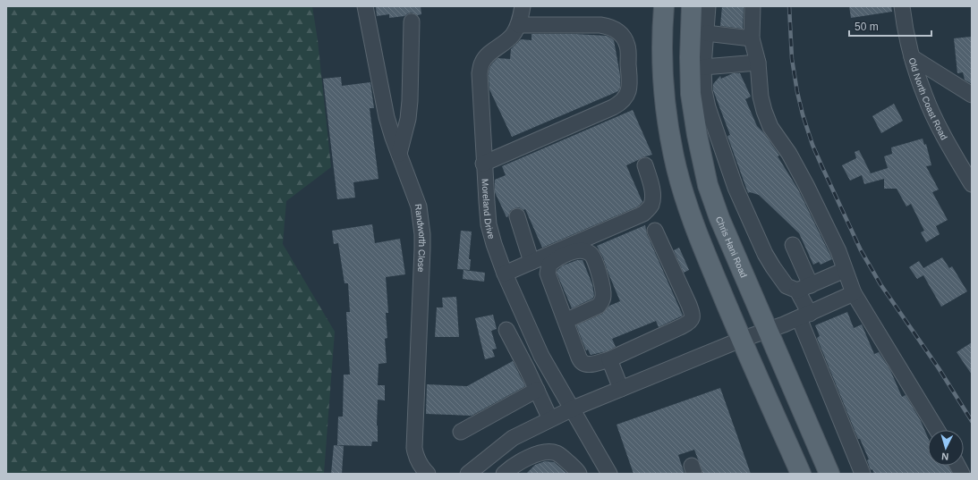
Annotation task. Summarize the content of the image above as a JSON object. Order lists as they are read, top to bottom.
{
  "streets": {
    "main road": ["Chris Hani Road"],
    "street": ["Old North Coast Road", "Moreland Drive", "Randworth Close"]
  },
  "scale_bar": "50 m",
  "north": "bottom"
}
